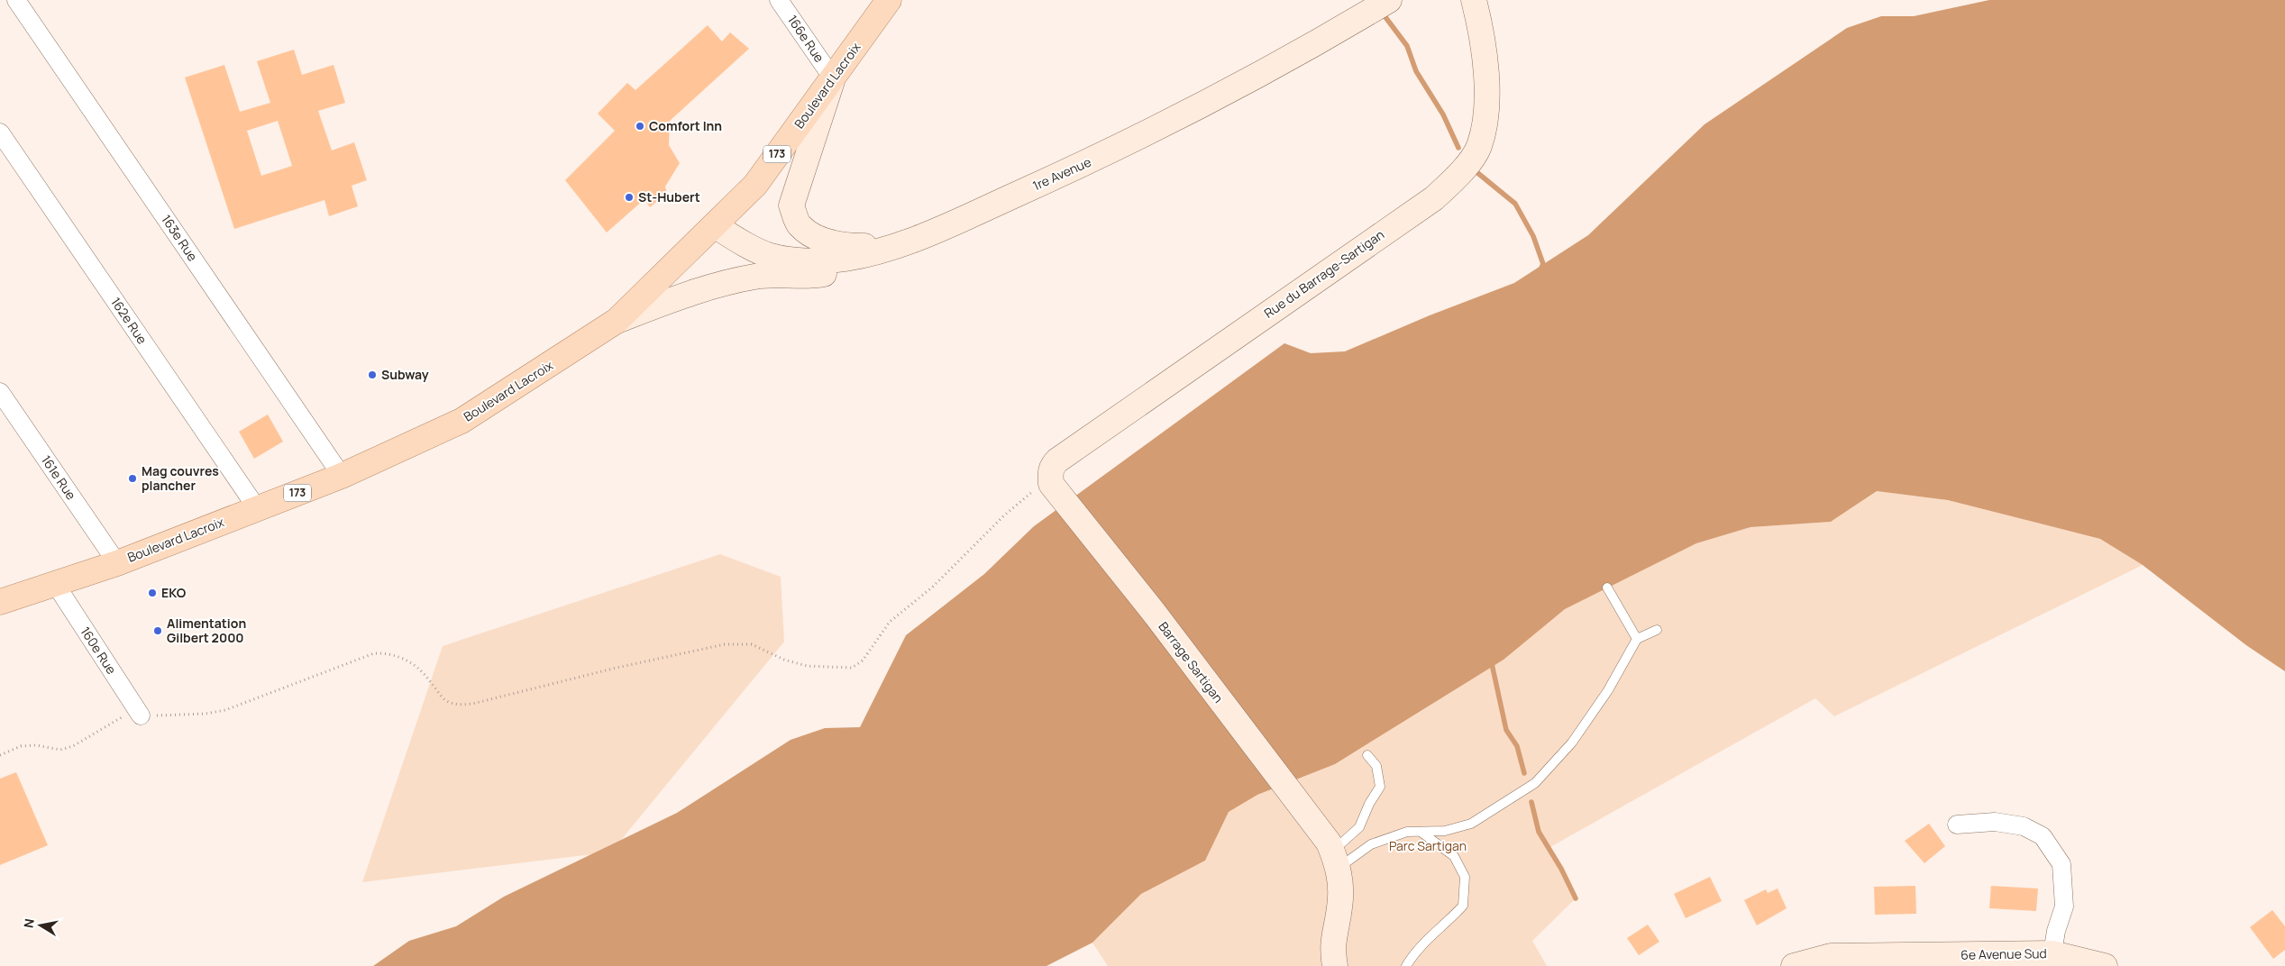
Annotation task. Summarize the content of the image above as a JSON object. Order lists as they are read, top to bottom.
{
  "streets": {
    "main road": [
      "Boulevard Lacroix",
      "173",
      "1re Avenue",
      "Rue du Barrage-Sartigan",
      "Barrage Sartigan",
      "6e Avenue Sud"
    ],
    "street": [
      "166e Rue",
      "163e Rue",
      "162e Rue",
      "161e Rue",
      "160e Rue"
    ]
  },
  "crossings": [
    ["166e Rue", "Boulevard Lacroix"],
    ["Boulevard Lacroix", "1re Avenue"],
    ["Boulevard Lacroix", "163e Rue"],
    ["Boulevard Lacroix", "162e Rue"],
    ["Boulevard Lacroix", "161e Rue"],
    ["Boulevard Lacroix", "160e Rue"],
    ["Rue du Barrage-Sartigan", "Barrage Sartigan"]
  ],
  "parks": ["Parc Sartigan"],
  "places": [
    "Comfort Inn",
    "St-Hubert",
    "Subway",
    "Mag couvres plancher",
    "EKO",
    "Alimentation Gilbert 2000"
  ],
  "north": "left"
}
